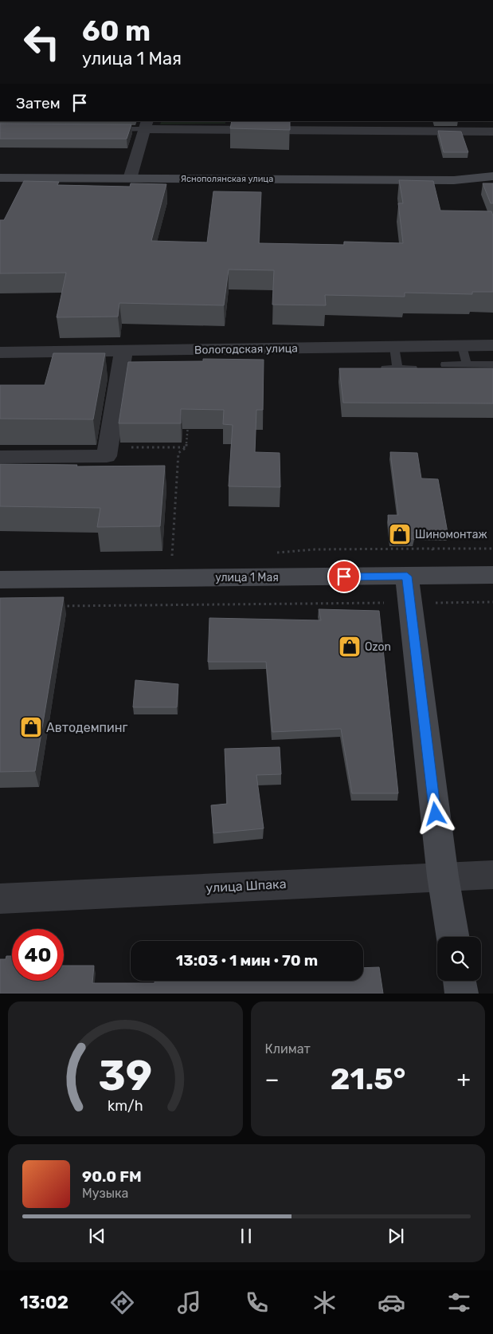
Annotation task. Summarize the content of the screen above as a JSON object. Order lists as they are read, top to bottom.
{
  "streets": {
    "street": [
      "Яснополянская улица",
      "Вологодская улица",
      "улица 1 Мая",
      "улица Шпака"
    ]
  },
  "places": {
    "shop": ["Шиномонтаж", "Ozon", "Автодемпинг"]
  },
  "page": {
    "turn": ["60 m", "улица 1 Мая"],
    "then": "Затем",
    "limit": "40",
    "trip": "13:03 · 1 мин · 70 m",
    "tile": "Климат",
    "heat": ["−", "21.5°", "+"],
    "song": ["90.0 FM", "Музыка"],
    "tabs": "13:02",
    "gauge": ["39", "km/h"]
  }
}
